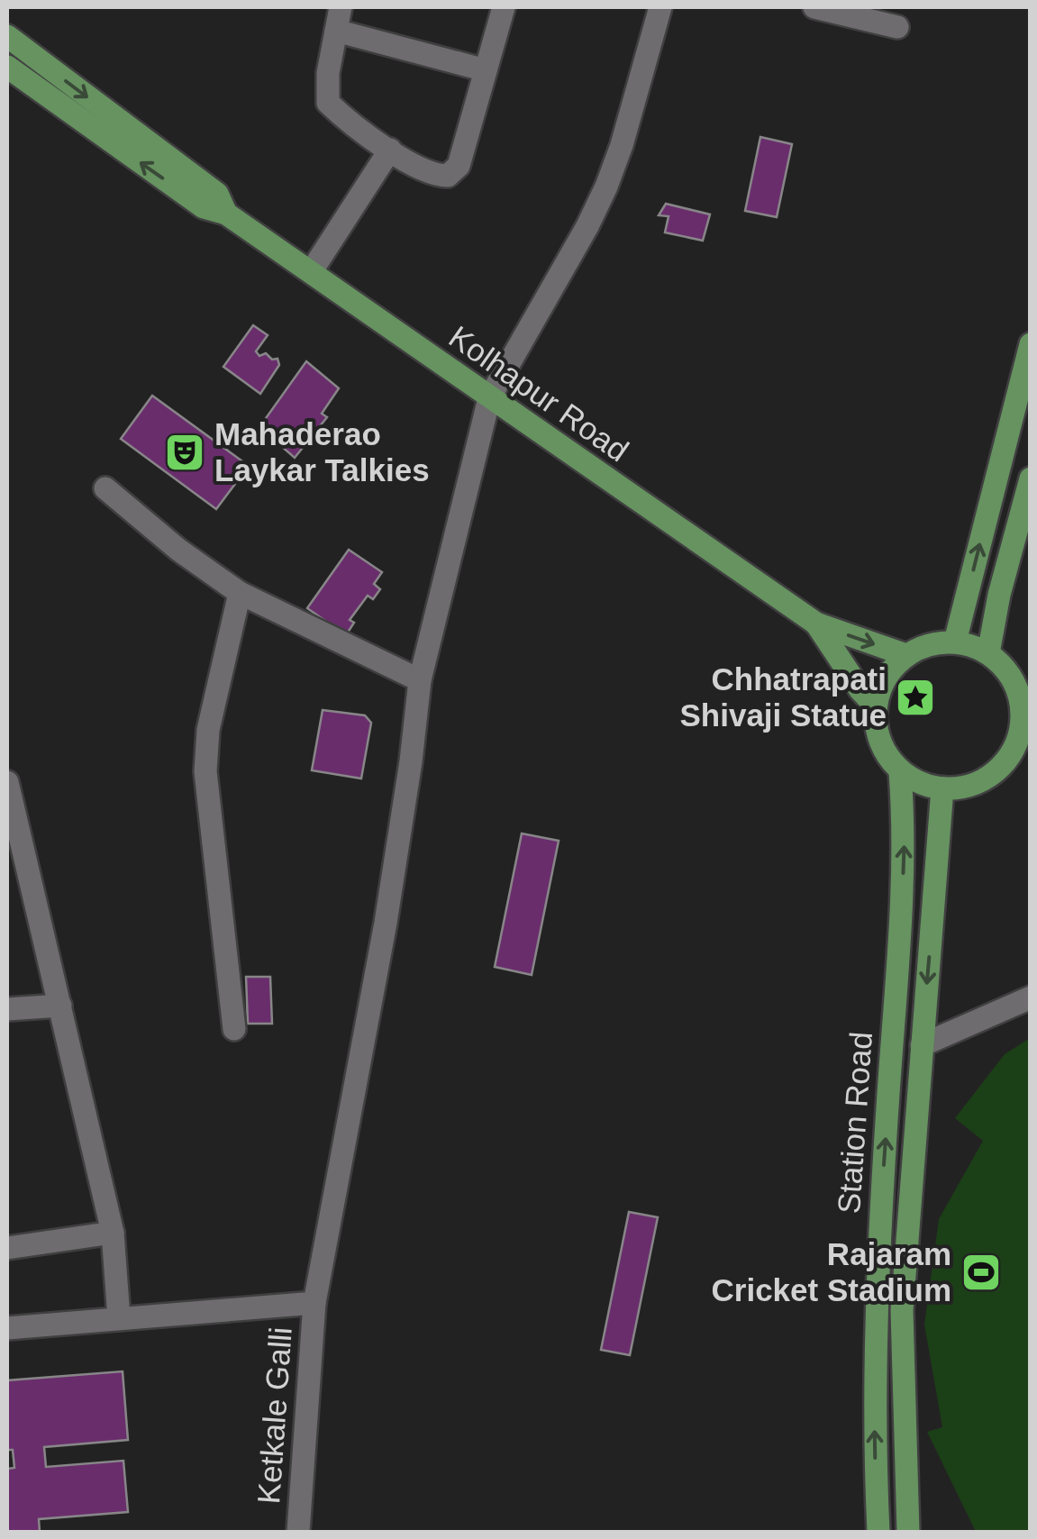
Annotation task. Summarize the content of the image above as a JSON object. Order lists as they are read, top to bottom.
{
  "streets": {
    "main road": ["Kolhapur Road", "Station Road"],
    "street": ["Ketkale Galli"]
  },
  "crossings": [
    ["Kolhapur Road", "Station Road"],
    ["Kolhapur Road", "Ketkale Galli"]
  ],
  "places": {
    "theatre": ["Mahaderao Laykar Talkies"],
    "place": ["Chhatrapati Shivaji Statue"],
    "sports": ["Rajaram Cricket Stadium"]
  }
}
